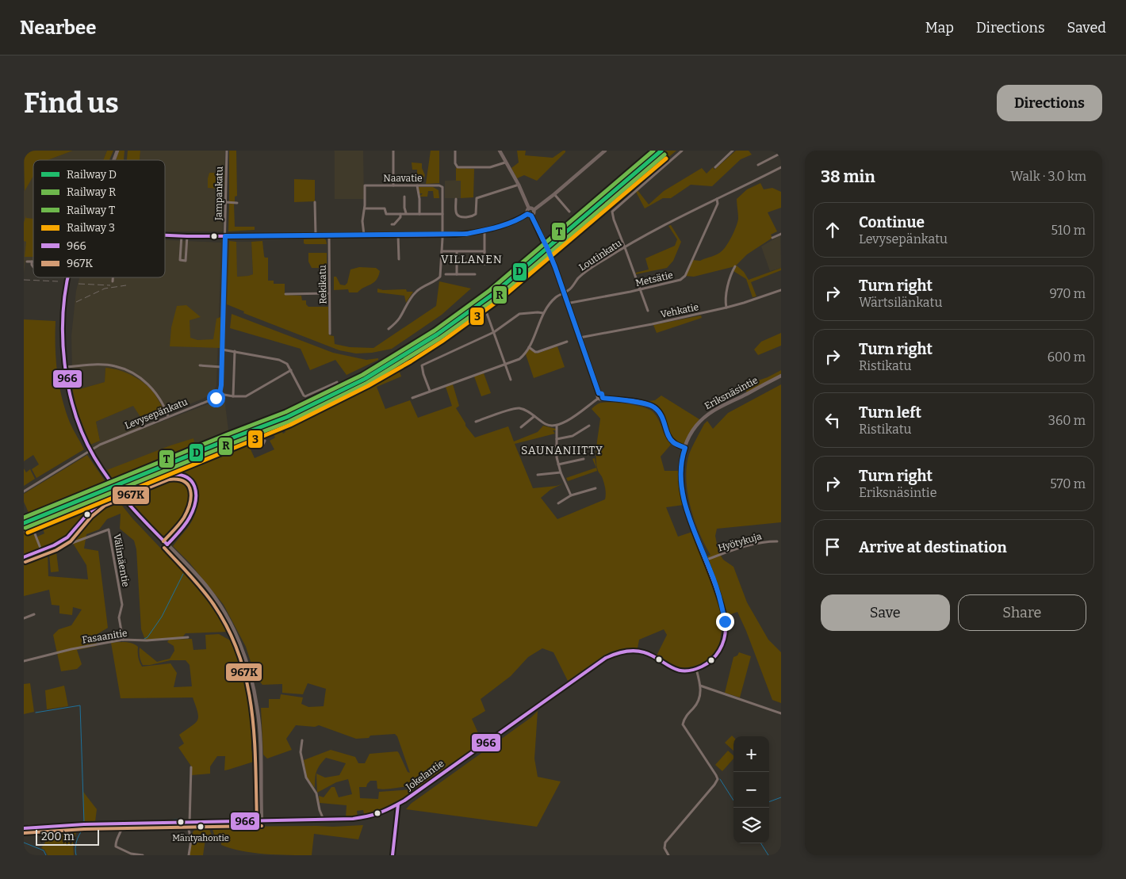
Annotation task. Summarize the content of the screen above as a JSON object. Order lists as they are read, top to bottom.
{
  "streets": {
    "street": [
      "Naavatie",
      "Jampankatu",
      "Loutinkatu",
      "Metsätie",
      "Rekikatu",
      "Vehkatie",
      "Eriksnäsintie",
      "Levysepänkatu",
      "Hyötykuja",
      "Välimäentie",
      "Fasaanitie",
      "Jokelantie"
    ]
  },
  "crossings": [
    ["Loutinkatu", "Metsätie"],
    ["Eriksnäsintie", "Hyötykuja"],
    ["Eriksnäsintie", "Jokelantie"],
    ["Välimäentie", "Fasaanitie"]
  ],
  "districts": ["VILLANEN", "SAUNANIITTY"],
  "places": ["Mäntyahontie"],
  "lines": [
    "rail line D",
    "rail line T",
    "rail line R",
    "rail line 3",
    "transit line 966",
    "transit line 967K"
  ],
  "legend": [
    "Railway D",
    "Railway R",
    "Railway T",
    "Railway 3",
    "966",
    "967K"
  ],
  "scale_bar": "200 m",
  "page": {
    "header": "Nearbee",
    "nav": ["Map", "Directions", "Saved"],
    "buttons": [
      "Directions",
      ["Save", "Share"]
    ],
    "title": "Find us",
    "heading": ["38 min", "Walk · 3.0 km"],
    "list": [
      ["Continue", "Levysepänkatu", "510 m"],
      ["Turn right", "Wärtsilänkatu", "970 m"],
      ["Turn right", "Ristikatu", "600 m"],
      ["Turn left", "Ristikatu", "360 m"],
      ["Turn right", "Eriksnäsintie", "570 m"],
      "Arrive at destination"
    ],
    "map_buttons": ["+", "−"],
    "scale": "200 m"
  }
}
